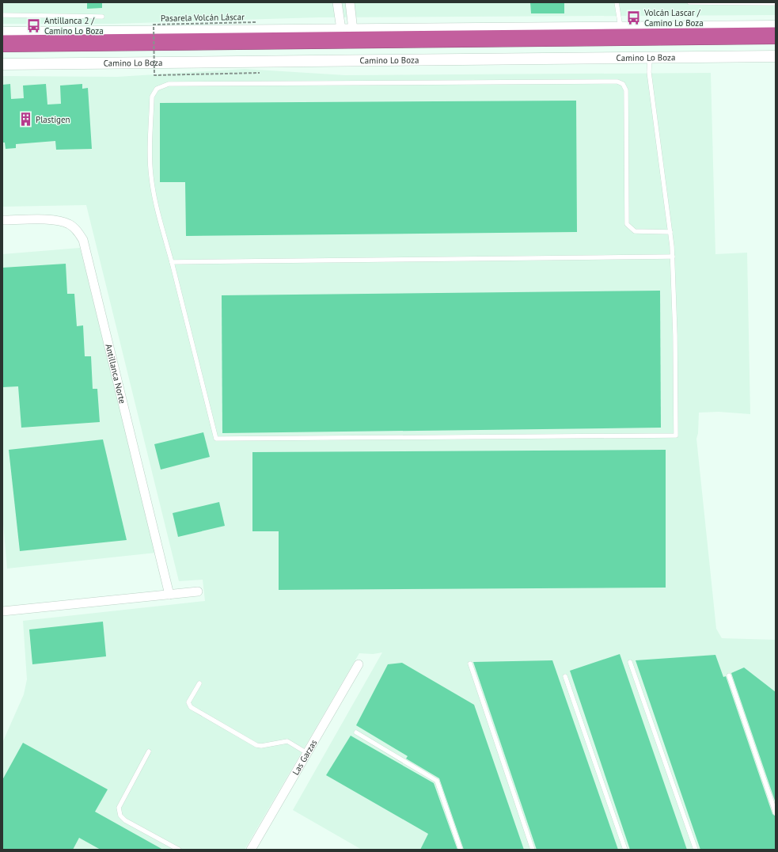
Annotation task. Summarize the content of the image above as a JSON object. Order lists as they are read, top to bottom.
{
  "streets": {
    "street": ["Camino Lo Boza", "Antillanca Norte", "Las Garzas"],
    "path": ["Pasarela Volcán Láscar"]
  },
  "places": {
    "bus stop": ["Volcán Lascar / Camino Lo Boza", "Antillanca 2 / Camino Lo Boza"],
    "building": ["Plastigen"]
  }
}
